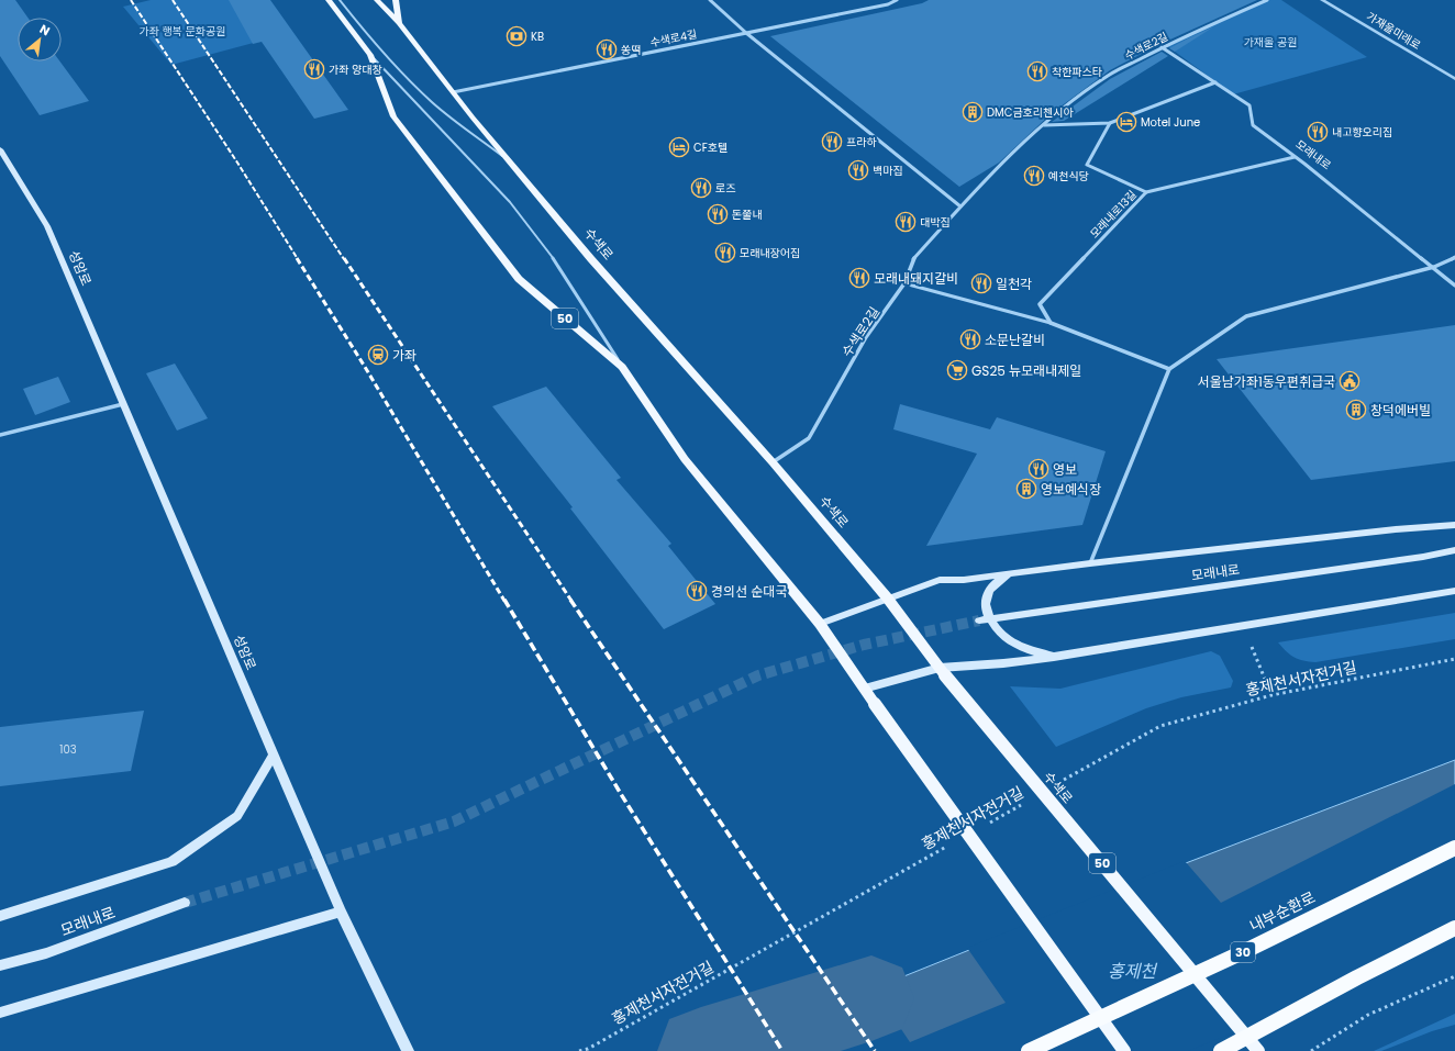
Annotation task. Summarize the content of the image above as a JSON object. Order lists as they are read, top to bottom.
{
  "streets": {
    "highway": ["내부순환로", "30"],
    "main road": [
      "모래내로",
      "수색로",
      "성암로",
      "50"
    ],
    "street": [
      "가재울미래로",
      "수색로4길",
      "수색로2길",
      "모래내로13길"
    ],
    "path": ["홍제천서자전거길"]
  },
  "crossings": [
    ["수색로4길", "수색로"],
    ["수색로2길", "모래내로"],
    ["수색로2길", "수색로"],
    ["모래내로", "모래내로13길"]
  ],
  "water": ["홍제천"],
  "parks": ["가좌 행복 문화공원", "가재울 공원"],
  "places": {
    "bank": ["KB"],
    "restaurant": [
      "쏭떡",
      "가좌 양대창",
      "착한파스타",
      "내고향오리집",
      "프라하",
      "백마집",
      "예천식당",
      "로즈",
      "돈쭐내",
      "대박집",
      "모래내장어집",
      "모래내돼지갈비",
      "일천각",
      "소문난갈비",
      "영보",
      "경의선 순대국"
    ],
    "building": ["DMC금호리첸시아", "창덕에버빌", "영보예식장"],
    "hotel": ["Motel June", "CF호텔"],
    "station": ["가좌"],
    "supermarket": ["GS25 뉴모래내제일"],
    "public building": ["서울남가좌1동우편취급국"]
  },
  "house_numbers": ["103"],
  "north": "top right"
}
